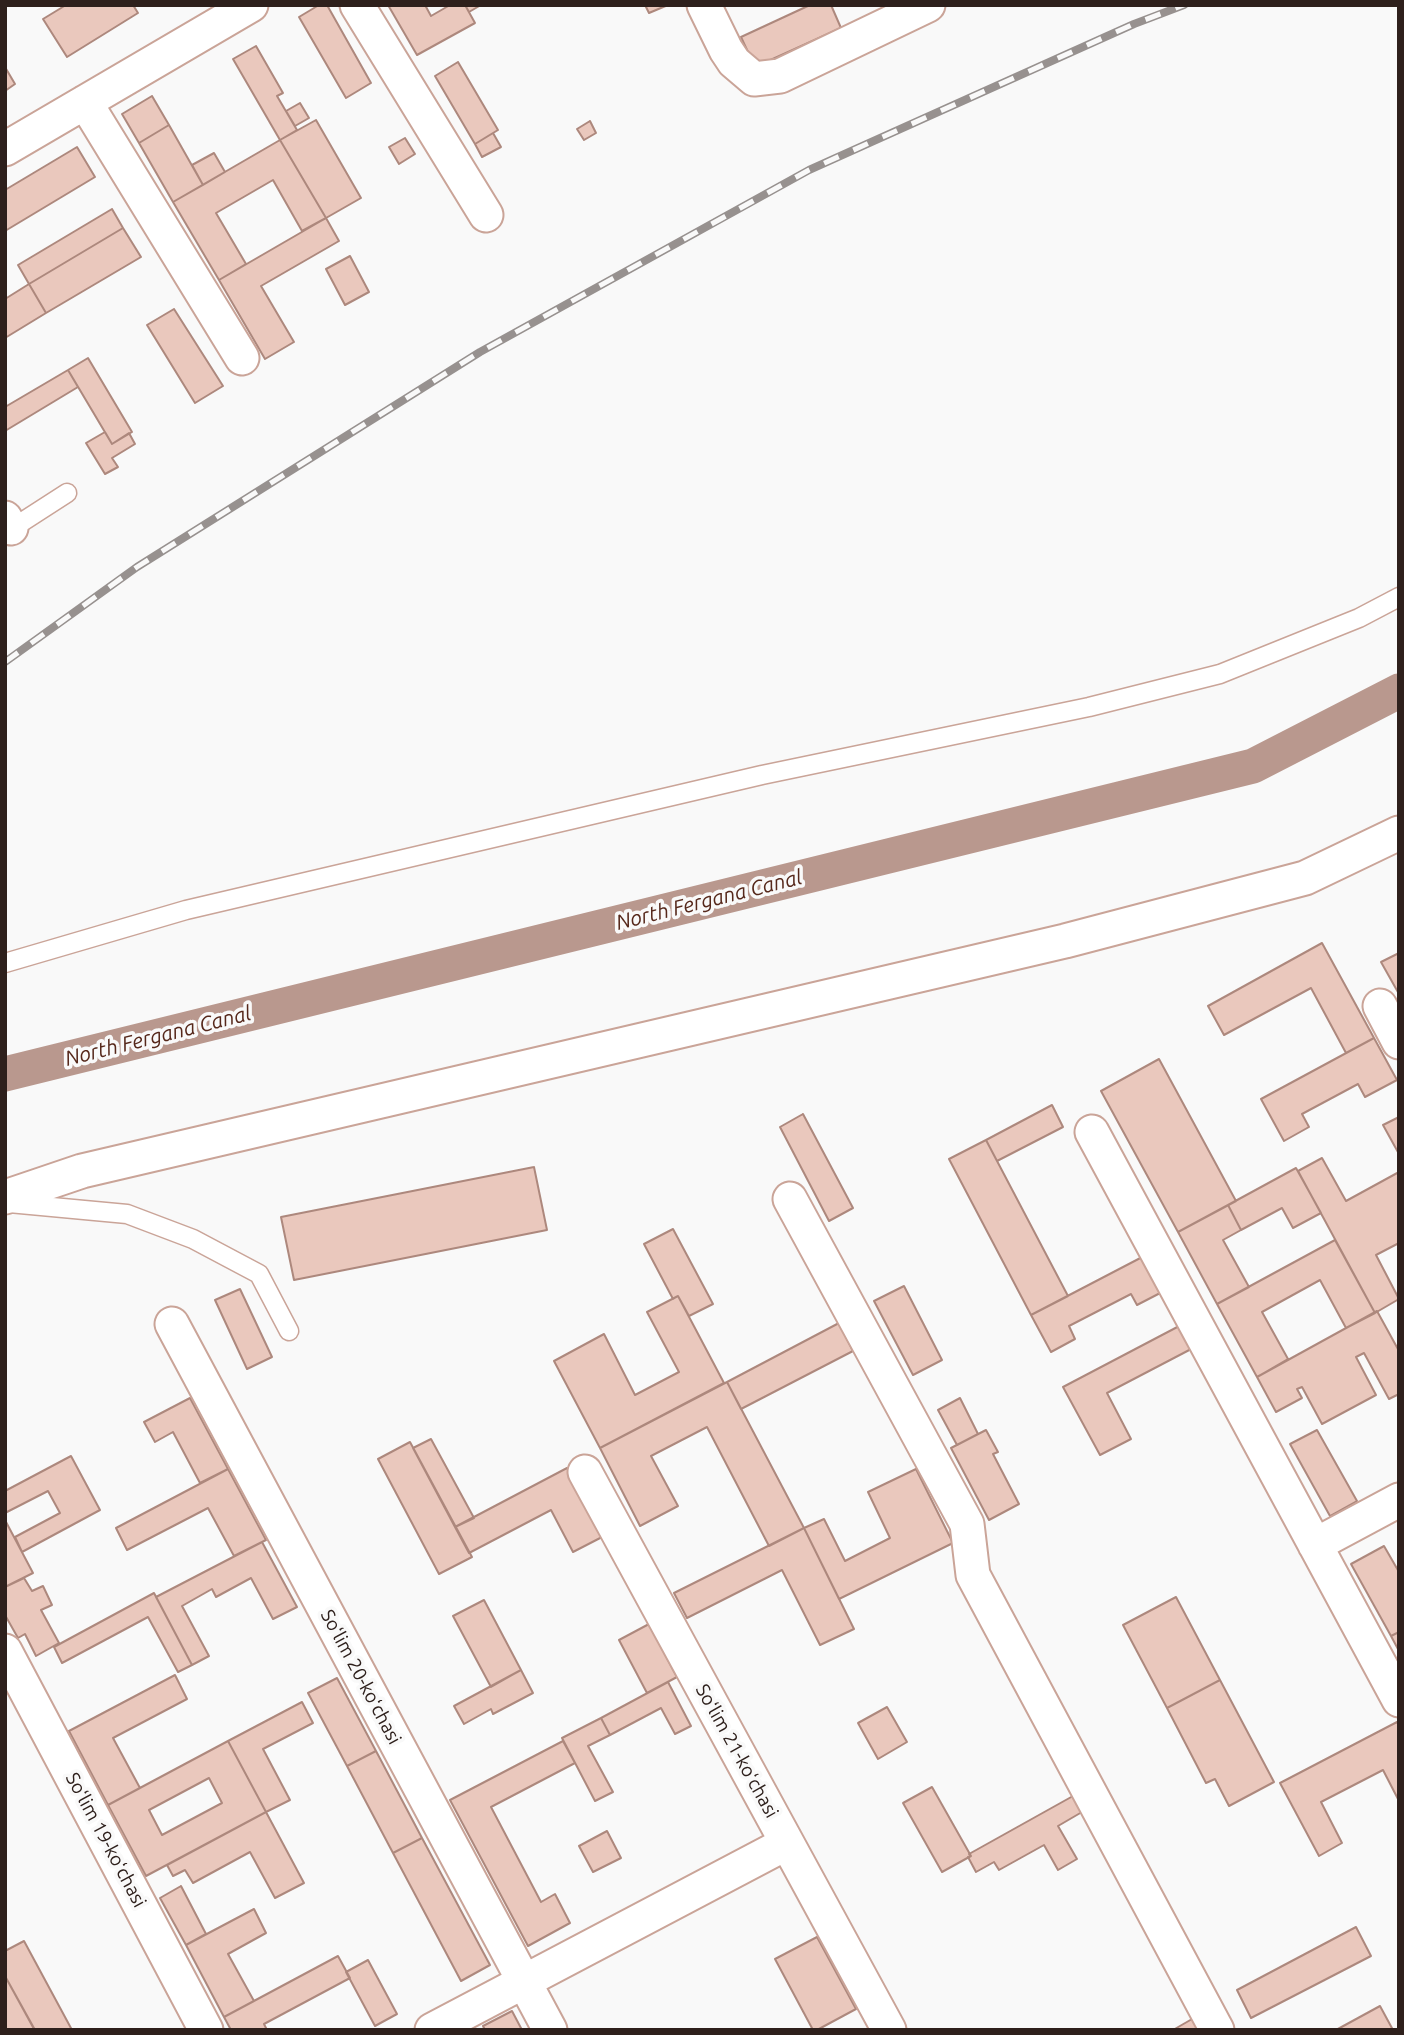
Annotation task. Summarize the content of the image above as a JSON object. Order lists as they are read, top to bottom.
{
  "streets": {
    "street": ["Soʻlim 20-koʻchasi", "Soʻlim 21-koʻchasi", "Soʻlim 19-koʻchasi"]
  },
  "water": ["North Fergana Canal"]
}
